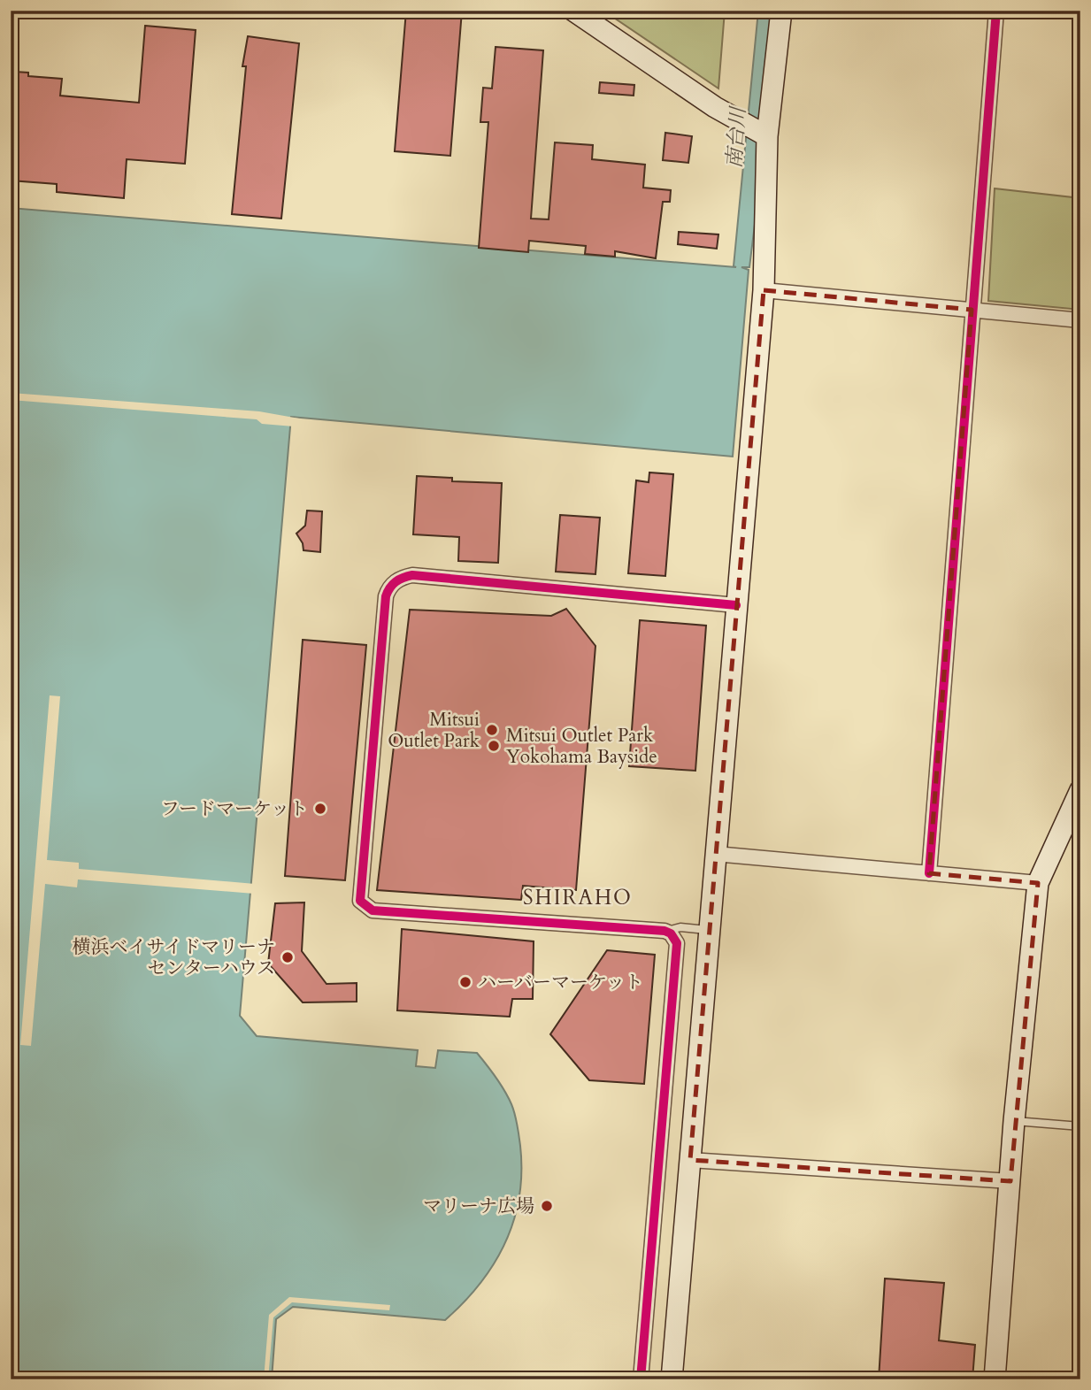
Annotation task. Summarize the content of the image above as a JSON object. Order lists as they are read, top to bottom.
{
  "districts": ["SHIRAHO"],
  "water": ["南台川"],
  "places": [
    "Mitsui Outlet Park",
    "Mitsui Outlet Park Yokohama Bayside",
    "フードマーケット",
    "横浜ベイサイドマリーナ センターハウス",
    "ハーバーマーケット",
    "マリーナ広場"
  ]
}
